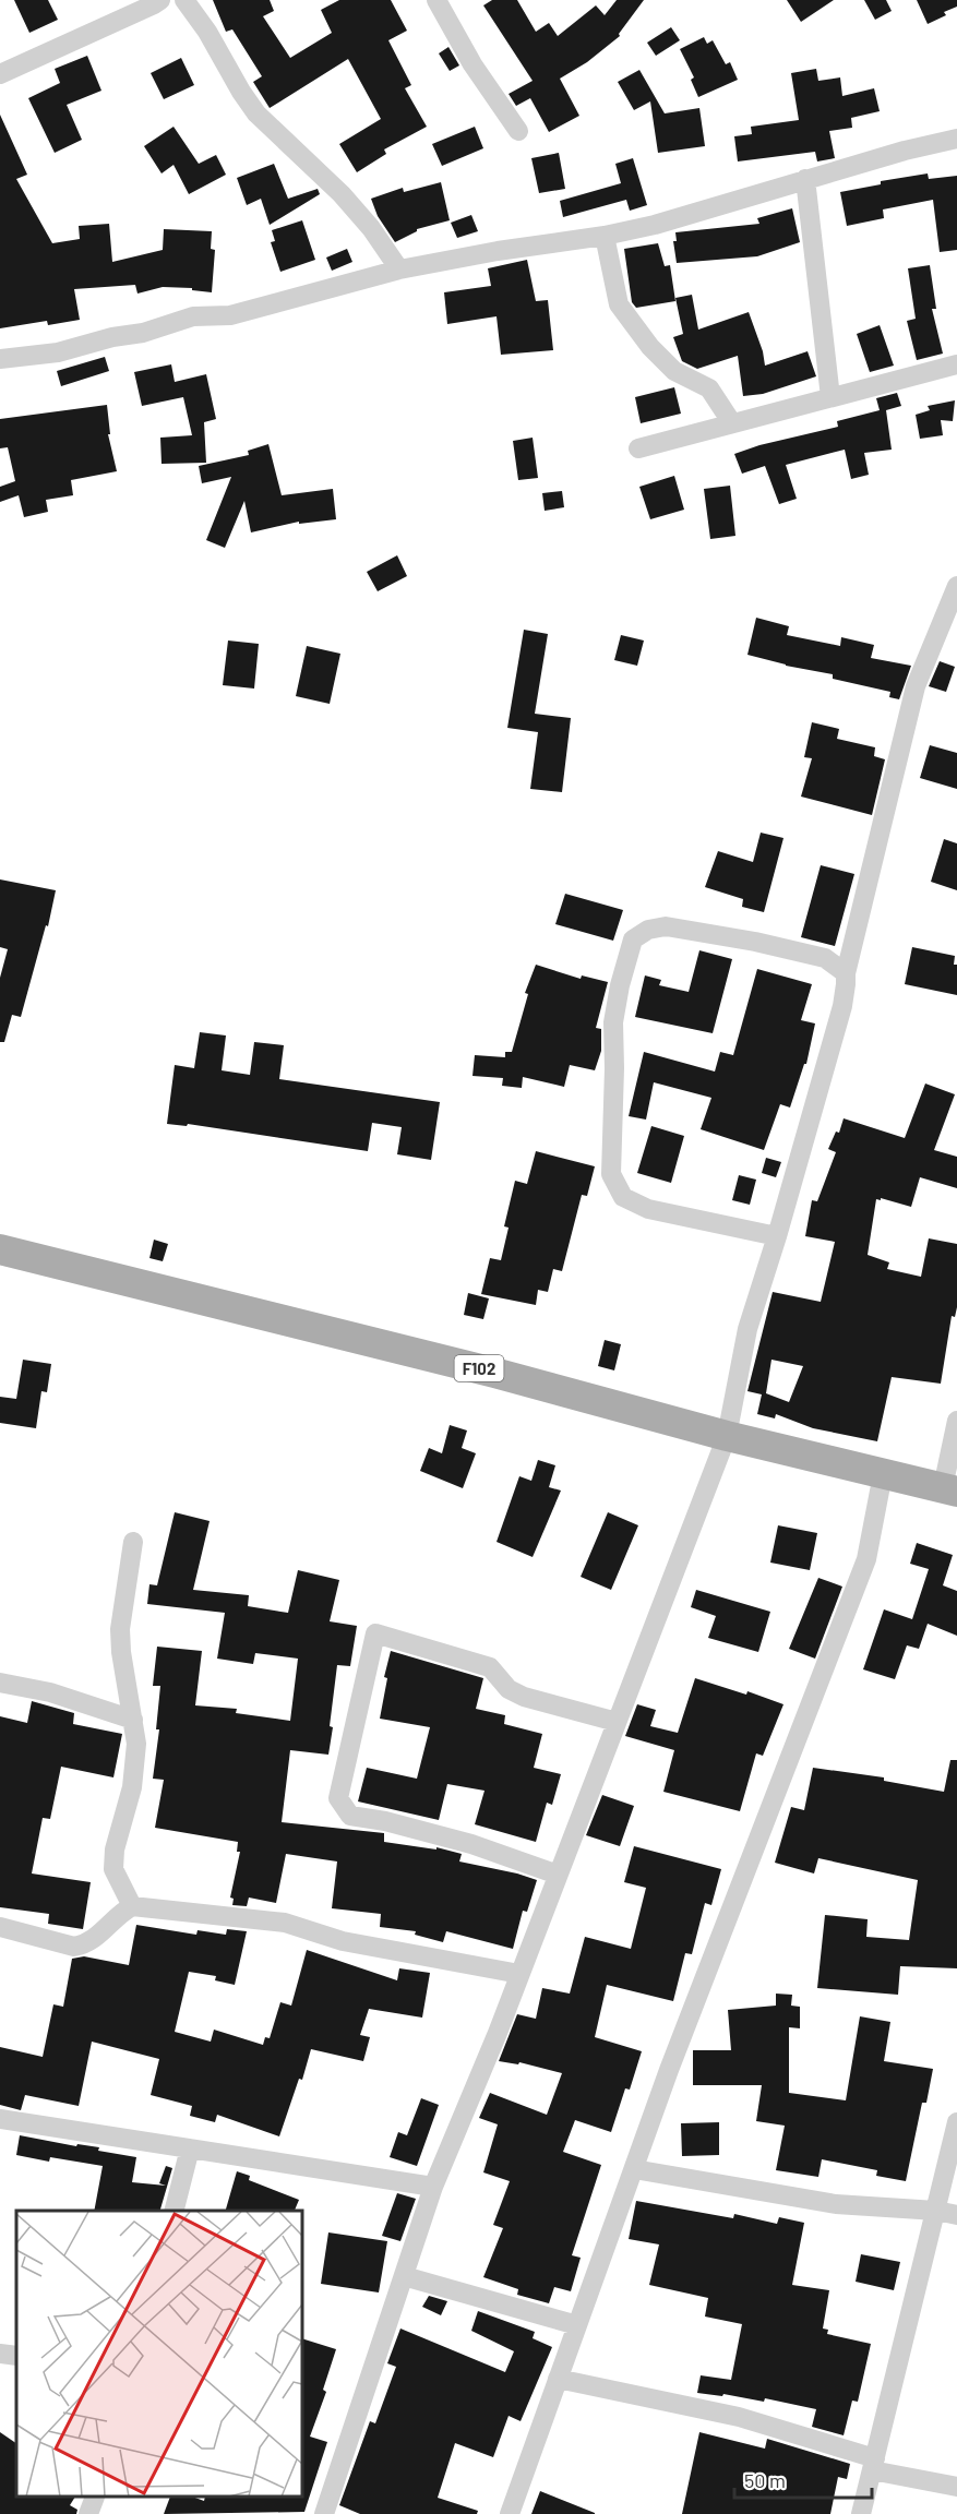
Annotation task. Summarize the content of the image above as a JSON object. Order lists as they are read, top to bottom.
{
  "streets": {
    "main road": ["F102"]
  },
  "scale_bar": "50 m"
}
